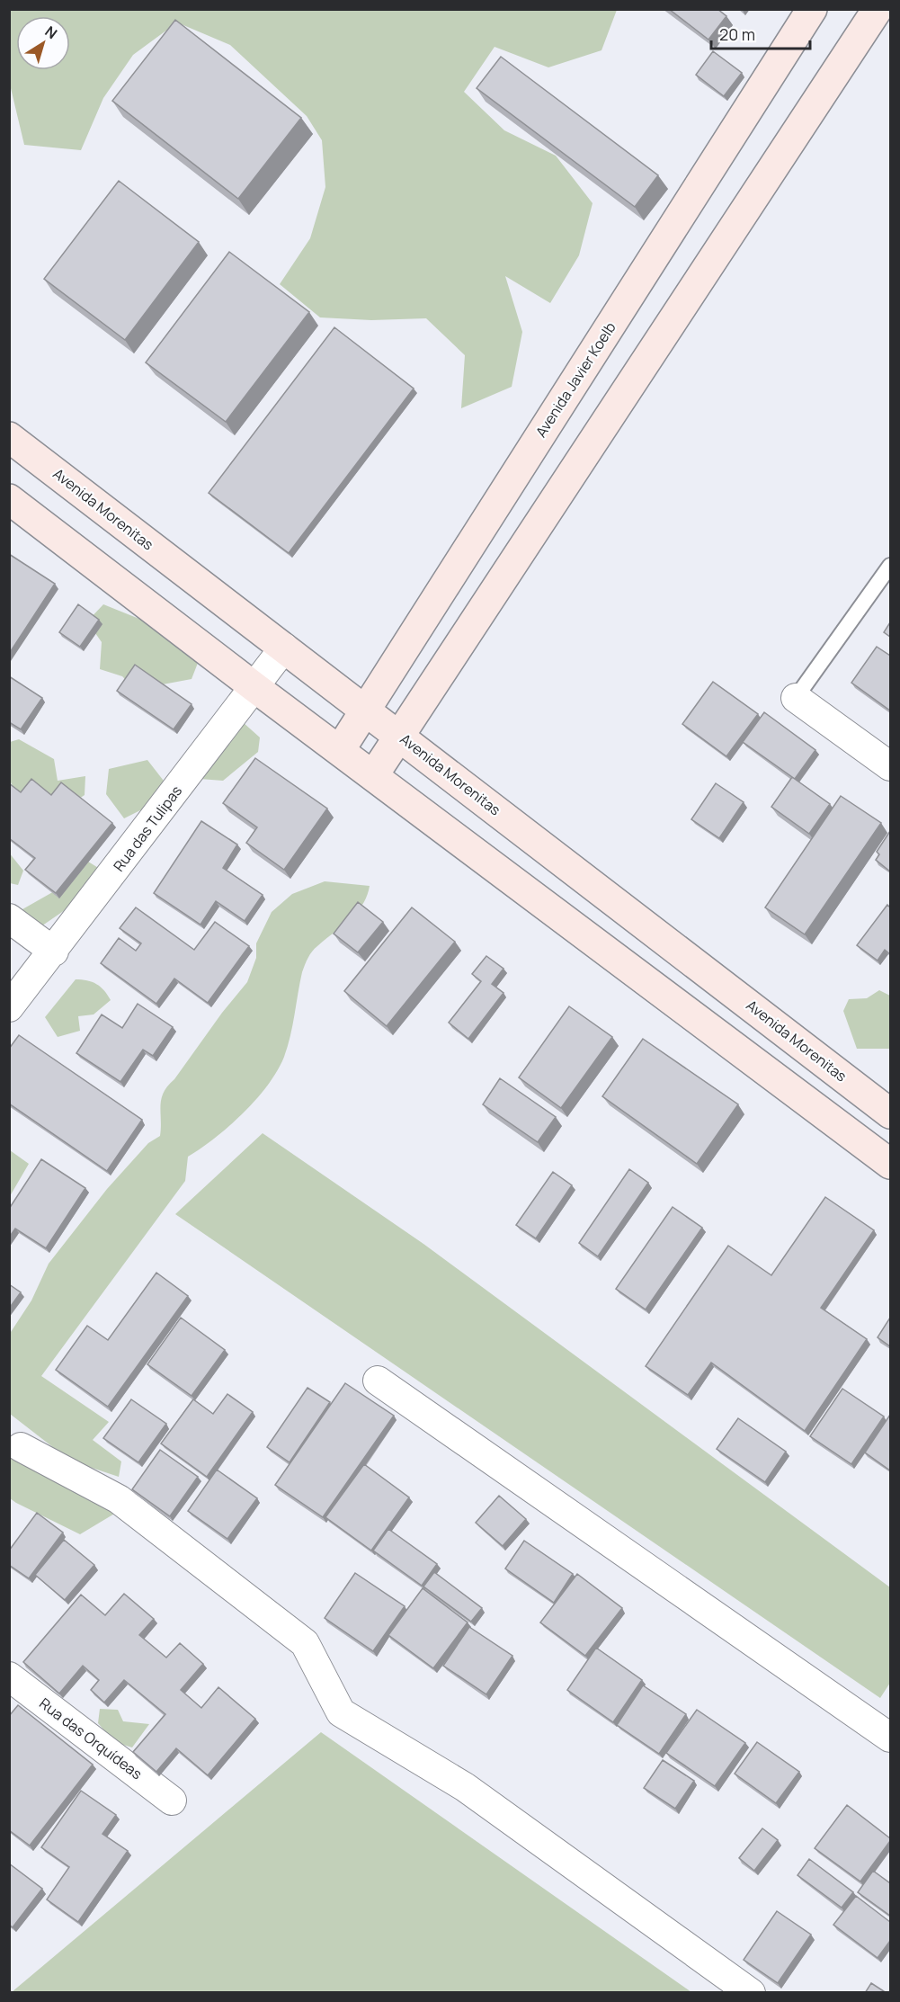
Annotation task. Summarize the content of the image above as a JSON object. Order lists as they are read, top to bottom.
{
  "streets": {
    "main road": ["Avenida Javier Koelb", "Avenida Morenitas"],
    "street": ["Rua das Tulipas", "Rua das Orquídeas"]
  },
  "crossings": [
    ["Avenida Javier Koelb", "Avenida Morenitas"],
    ["Avenida Morenitas", "Rua das Tulipas"]
  ],
  "scale_bar": "20 m",
  "north": "top right"
}
